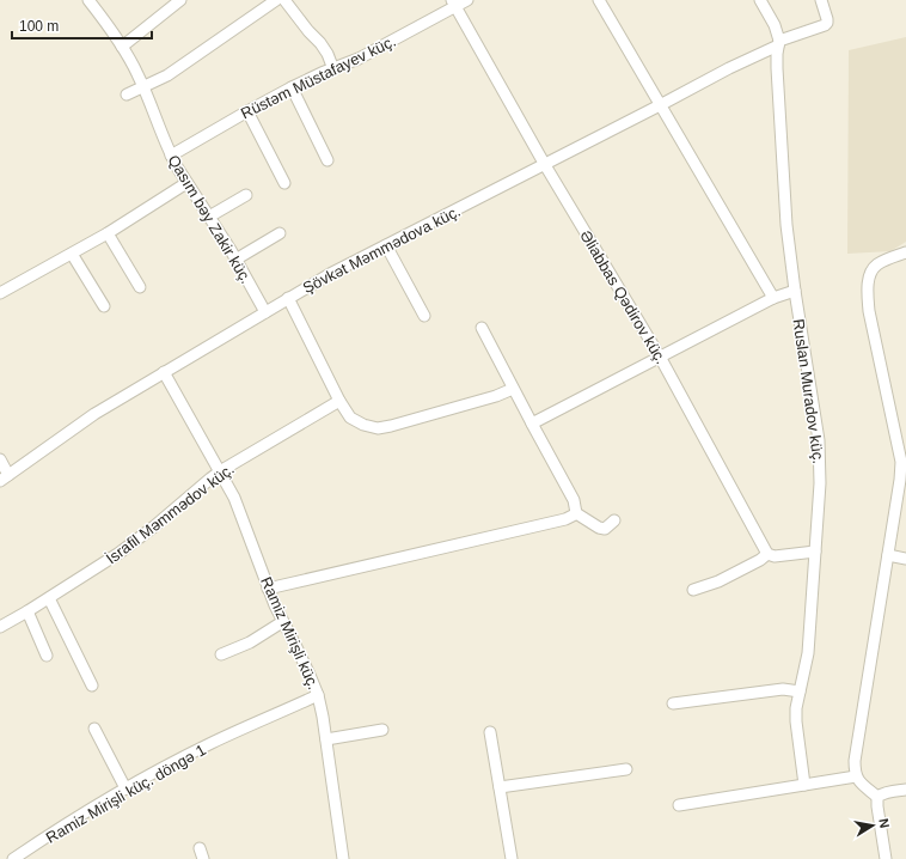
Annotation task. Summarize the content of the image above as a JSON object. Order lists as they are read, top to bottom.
{
  "streets": {
    "street": [
      "Rüstəm Müstafayev küç.",
      "Qasım bəy Zakir küç.",
      "Şövkət Məmmədova küç.",
      "Əliabbas Qədirov küç.",
      "Ruslan Muradov küç.",
      "İsrafil Məmmədov küç.",
      "Ramiz Mirişli küç.",
      "Ramiz Mirişli küç. döngə 1"
    ]
  },
  "crossings": [
    ["Rüstəm Müstafayev küç.", "Qasım bəy Zakir küç."],
    ["Rüstəm Müstafayev küç.", "Əliabbas Qədirov küç."],
    ["Qasım bəy Zakir küç.", "Şövkət Məmmədova küç."],
    ["Şövkət Məmmədova küç.", "Əliabbas Qədirov küç."],
    ["Şövkət Məmmədova küç.", "Ruslan Muradov küç."],
    ["Şövkət Məmmədova küç.", "Ramiz Mirişli küç."],
    ["İsrafil Məmmədov küç.", "Ramiz Mirişli küç."],
    ["Ramiz Mirişli küç.", "Ramiz Mirişli küç. döngə 1"]
  ],
  "scale_bar": "100 m",
  "north": "right"
}
